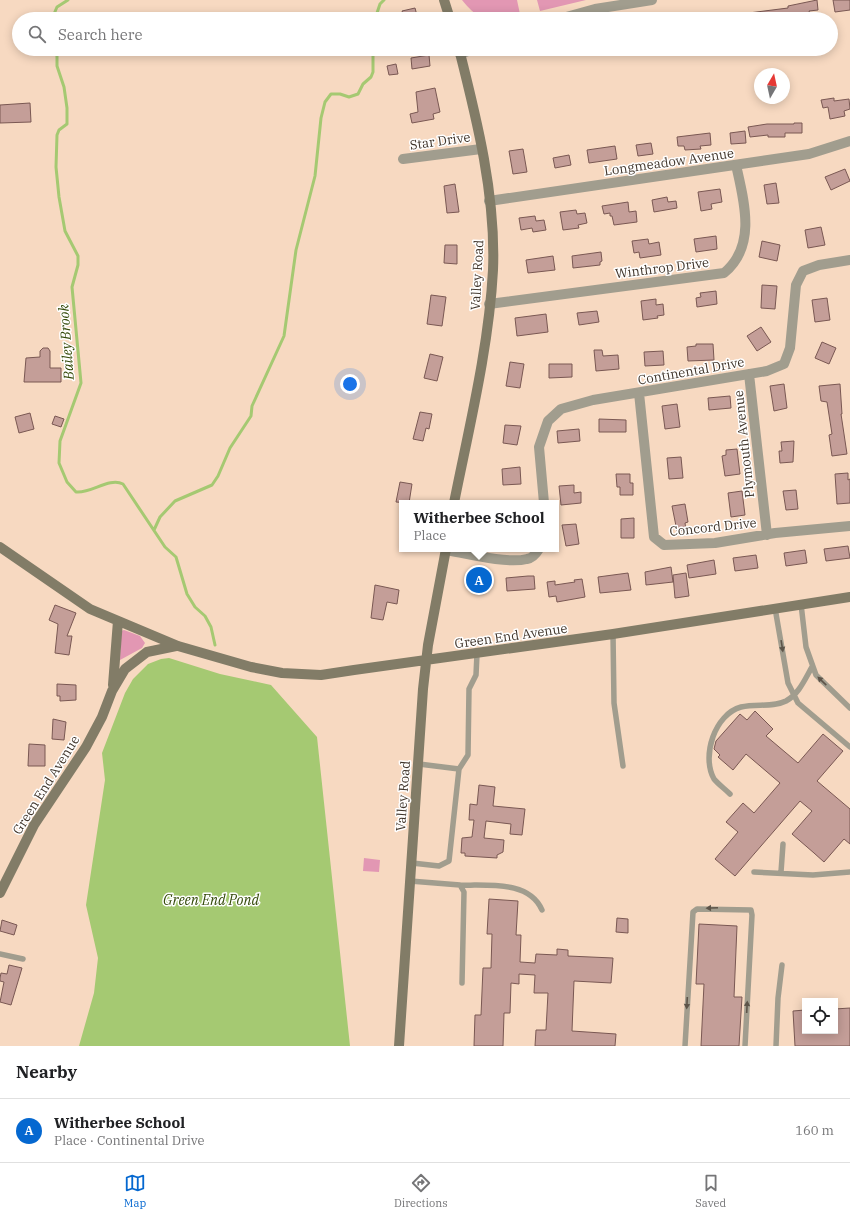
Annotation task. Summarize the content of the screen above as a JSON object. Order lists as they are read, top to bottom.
{
  "streets": {
    "main road": ["Valley Road", "Green End Avenue"],
    "street": [
      "Star Drive",
      "Longmeadow Avenue",
      "Winthrop Drive",
      "Continental Drive",
      "Plymouth Avenue",
      "Concord Drive"
    ]
  },
  "crossings": [
    ["Star Drive", "Valley Road"],
    ["Longmeadow Avenue", "Winthrop Drive"],
    ["Longmeadow Avenue", "Valley Road"],
    ["Winthrop Drive", "Valley Road"],
    ["Valley Road", "Green End Avenue"],
    ["Continental Drive", "Plymouth Avenue"],
    ["Continental Drive", "Concord Drive"],
    ["Plymouth Avenue", "Concord Drive"]
  ],
  "water": ["Bailey Brook", "Green End Pond"],
  "north": "top",
  "page": {
    "search": "Search here",
    "popup": ["Witherbee School", "Place"],
    "pins": "A",
    "heading": "Nearby",
    "list": [
      {
        "mark": "A",
        "name": "Witherbee School",
        "note": "Place · Continental Drive",
        "value": "160 m"
      }
    ],
    "nav": ["Map", "Directions", "Saved"]
  }
}
